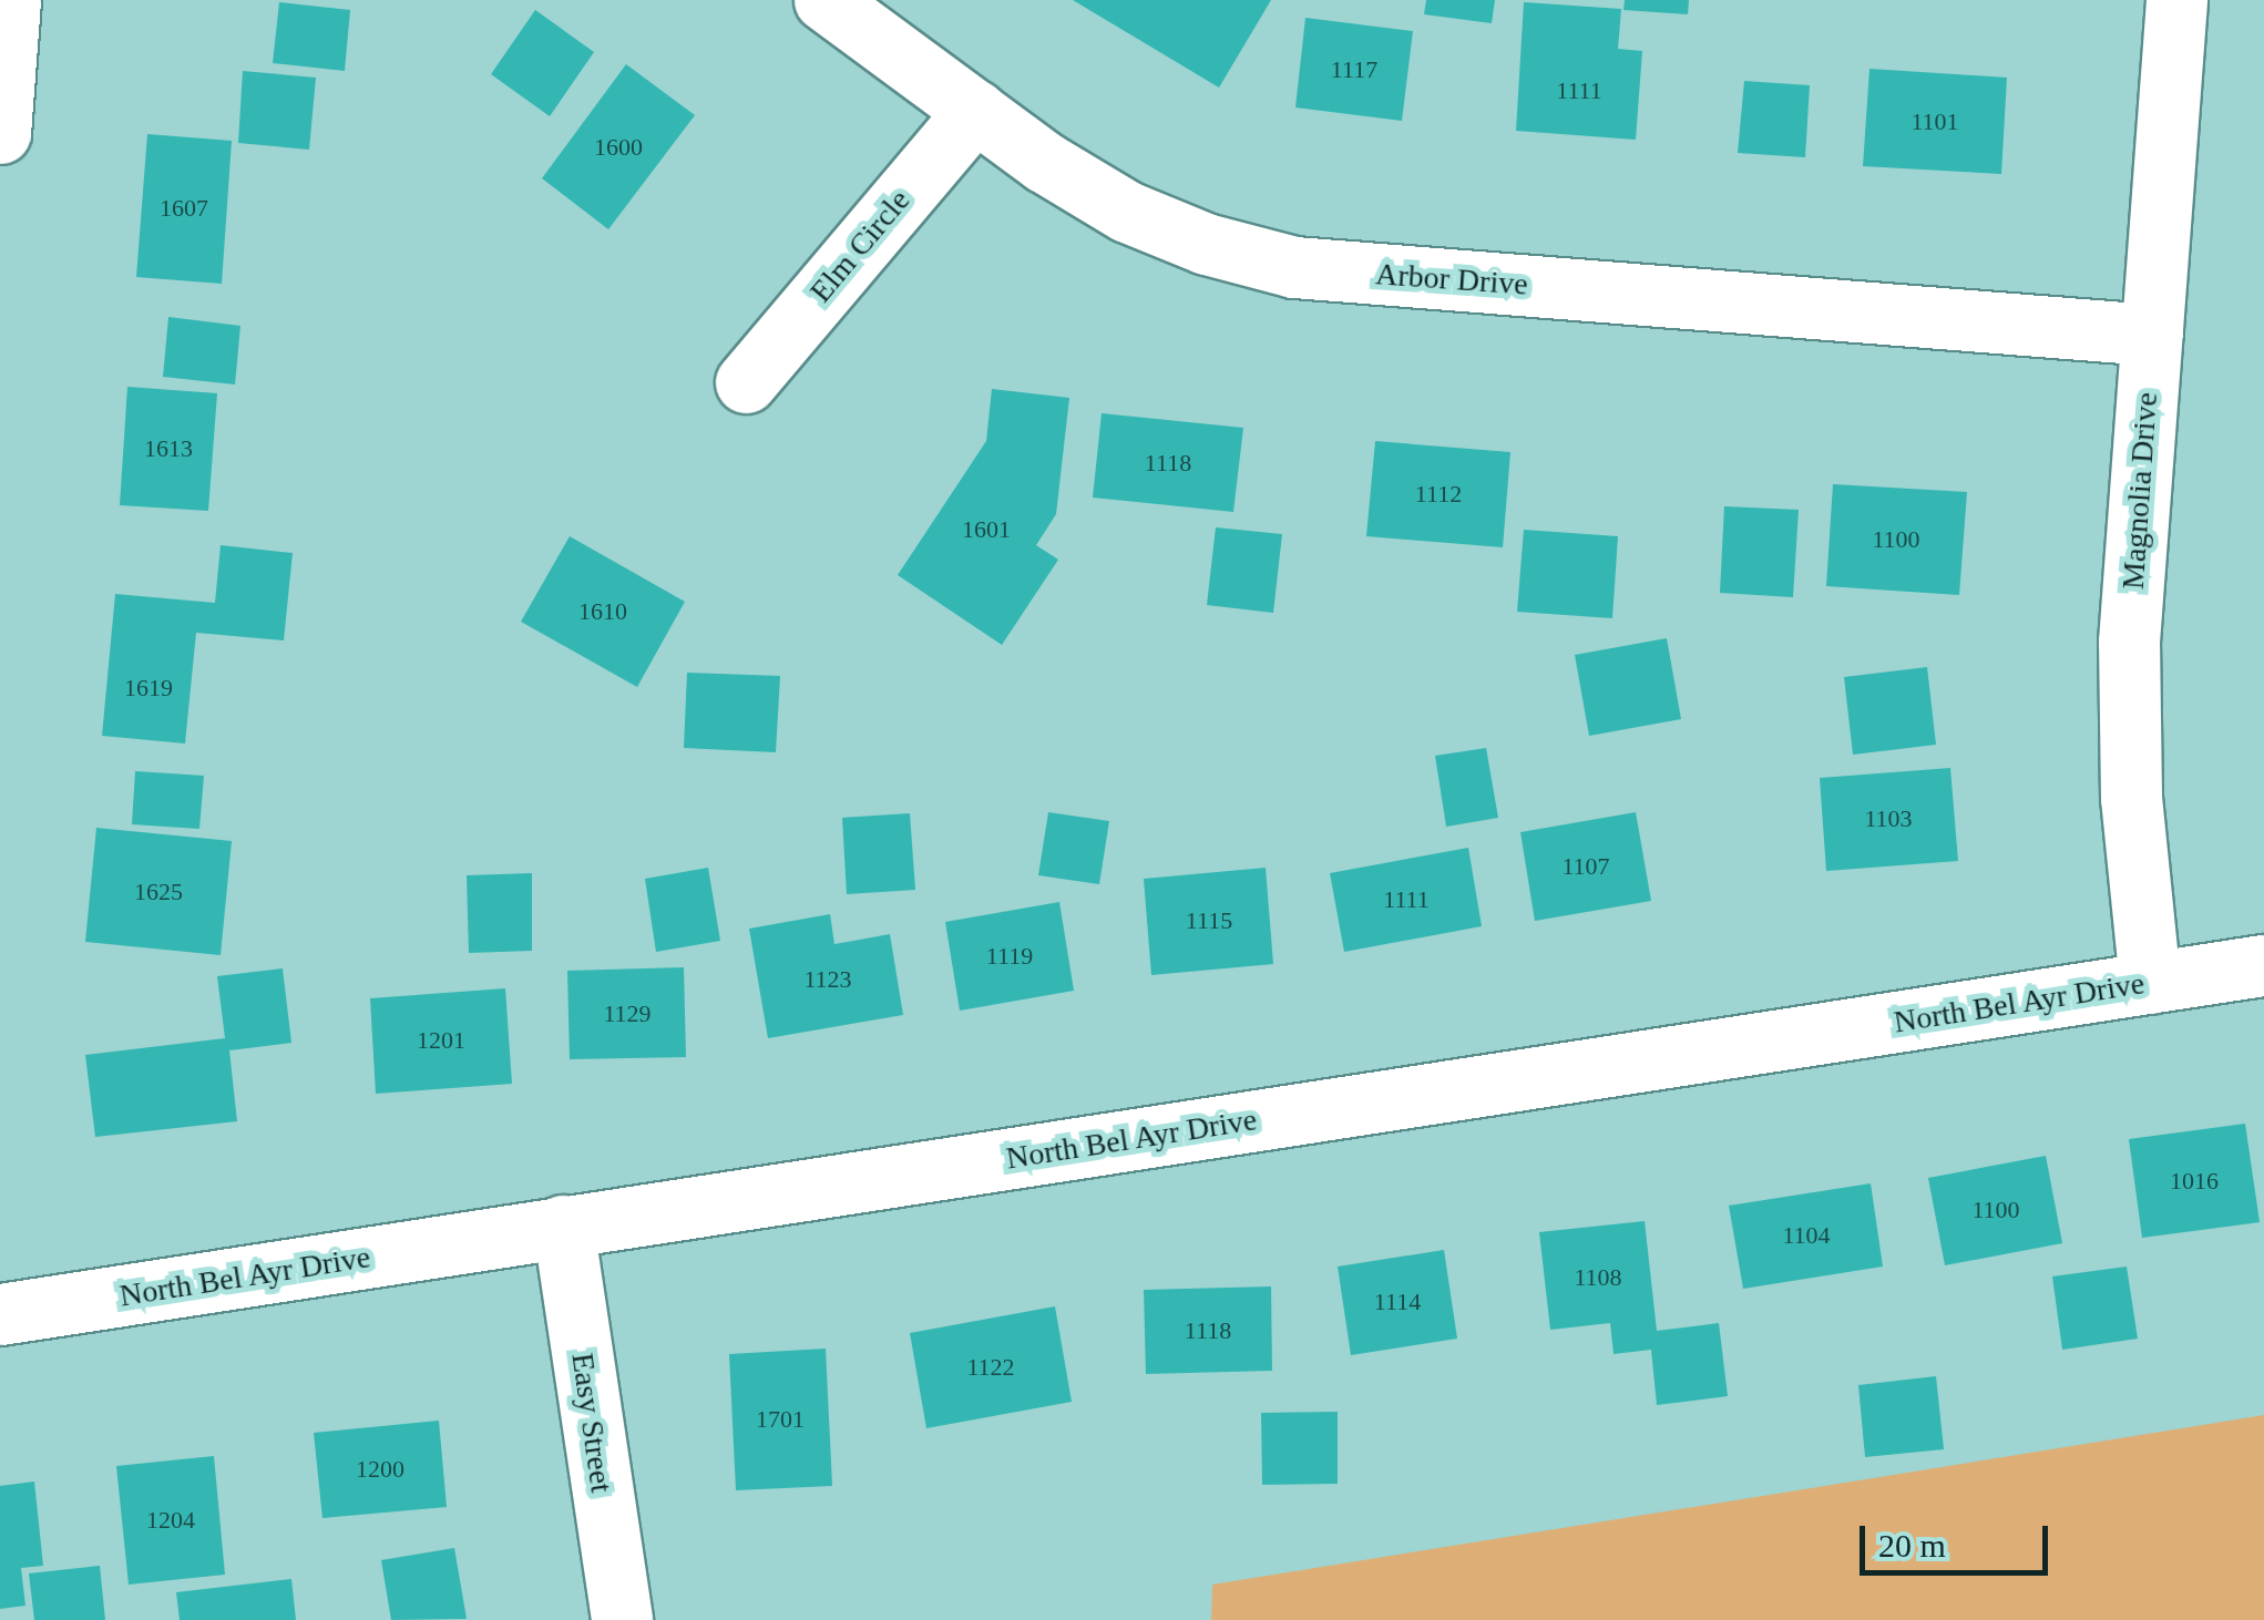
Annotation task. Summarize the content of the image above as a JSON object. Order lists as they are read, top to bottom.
{
  "streets": {
    "street": [
      "Elm Circle",
      "Arbor Drive",
      "Magnolia Drive",
      "North Bel Ayr Drive",
      "Easy Street"
    ]
  },
  "crossings": [
    ["Elm Circle", "Arbor Drive"],
    ["Arbor Drive", "Magnolia Drive"],
    ["Magnolia Drive", "North Bel Ayr Drive"],
    ["North Bel Ayr Drive", "Easy Street"]
  ],
  "house_numbers": [
    "1117",
    "1111",
    "1101",
    "1600",
    "1607",
    "1613",
    "1118",
    "1112",
    "1601",
    "1100",
    "1610",
    "1619",
    "1103",
    "1107",
    "1625",
    "1111",
    "1115",
    "1119",
    "1123",
    "1129",
    "1201",
    "1016",
    "1100",
    "1104",
    "1108",
    "1114",
    "1118",
    "1122",
    "1701",
    "1200",
    "1204"
  ],
  "scale_bar": "20 m"
}
